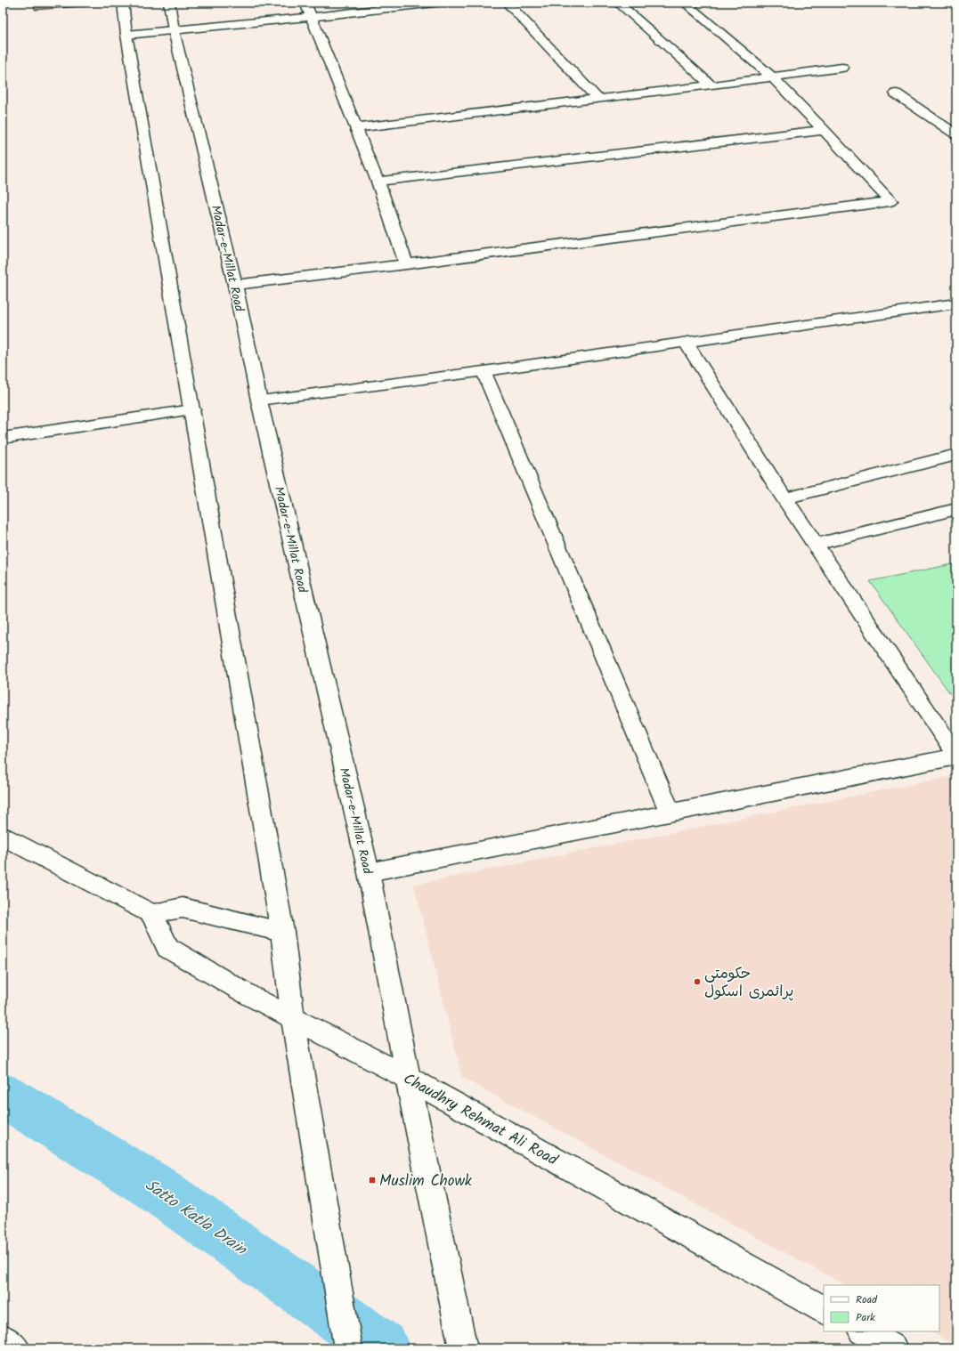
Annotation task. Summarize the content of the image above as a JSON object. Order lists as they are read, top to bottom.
{
  "streets": {
    "street": ["Madar-e-Millat Road", "Chaudhry Rehmat Ali Road"]
  },
  "crossings": [
    ["Madar-e-Millat Road", "Chaudhry Rehmat Ali Road"]
  ],
  "water": ["Satto Katla Drain"],
  "places": {
    "other": ["حکومتی پرائمری اسکول"],
    "transit": ["Muslim Chowk"]
  },
  "legend": ["Road", "Park"]
}
